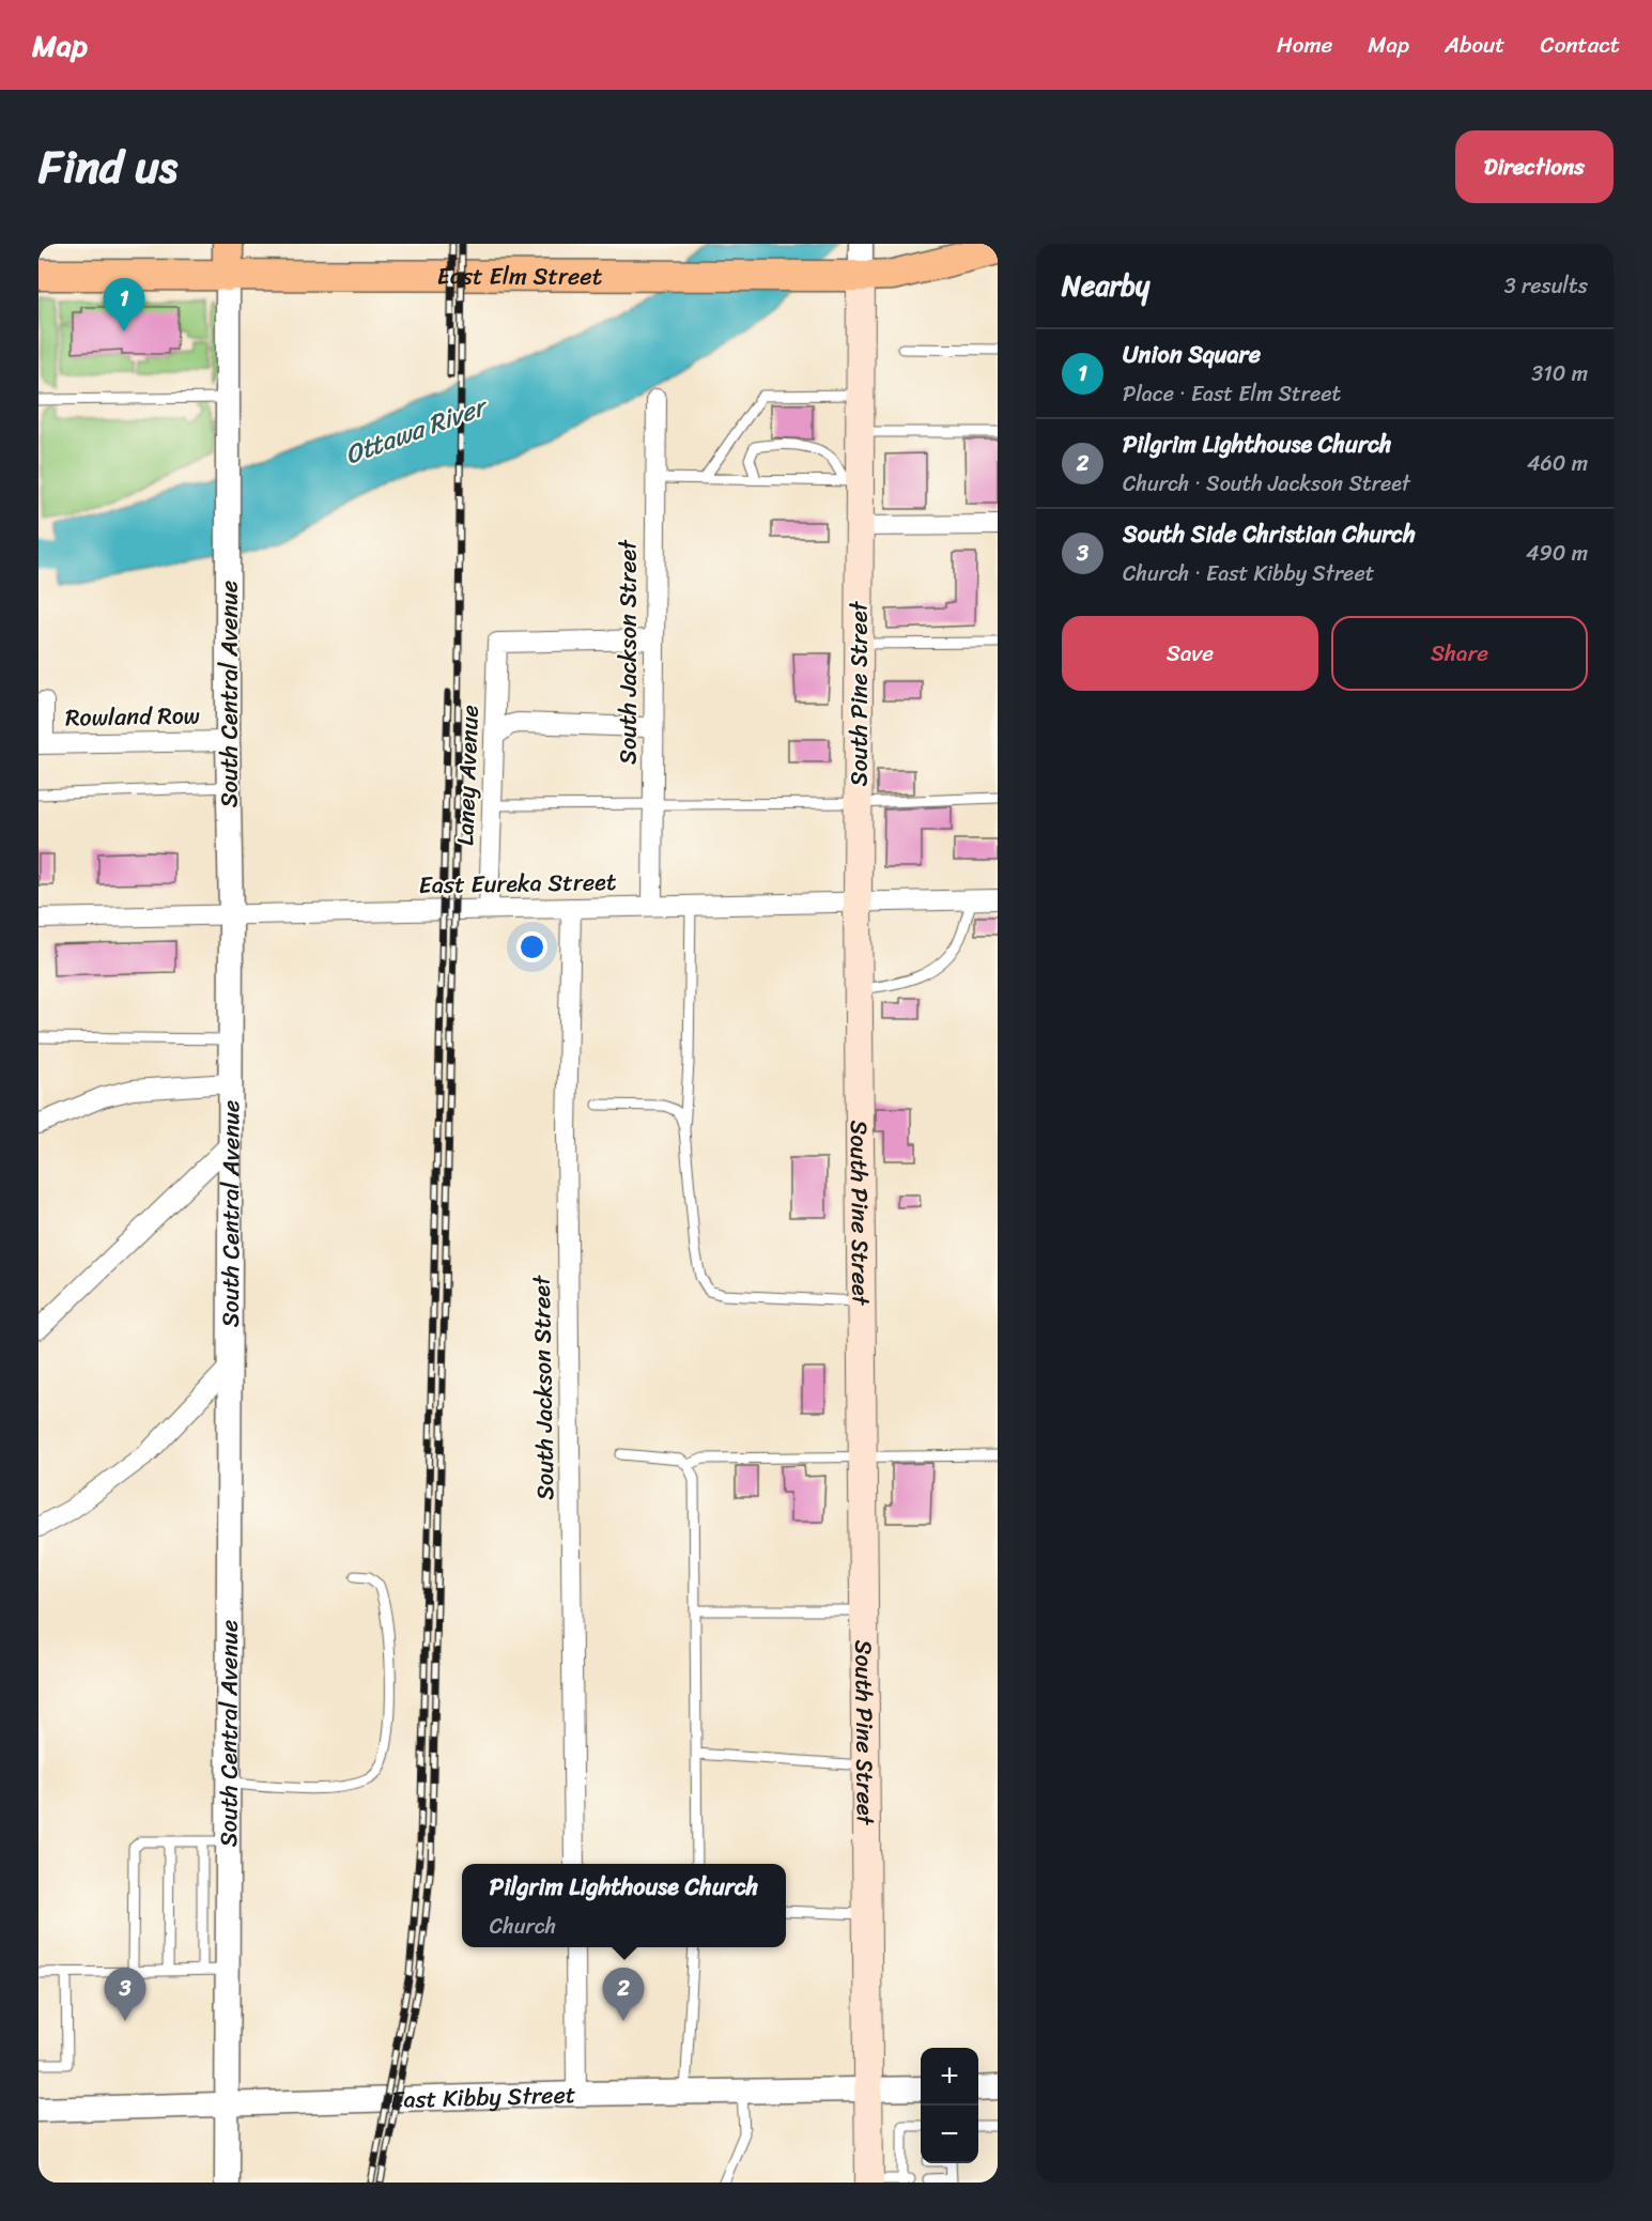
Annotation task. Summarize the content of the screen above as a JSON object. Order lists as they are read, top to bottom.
{
  "streets": {
    "main road": ["East Elm Street", "South Central Avenue", "South Pine Street"],
    "street": [
      "South Jackson Street",
      "Rowland Row",
      "Laney Avenue",
      "East Eureka Street",
      "East Kibby Street"
    ]
  },
  "crossings": [
    ["East Elm Street", "South Central Avenue"],
    ["East Elm Street", "South Pine Street"],
    ["South Jackson Street", "Laney Avenue"],
    ["South Jackson Street", "East Eureka Street"],
    ["South Central Avenue", "Rowland Row"],
    ["South Central Avenue", "East Eureka Street"],
    ["South Central Avenue", "East Kibby Street"],
    ["South Pine Street", "East Eureka Street"],
    ["South Pine Street", "East Kibby Street"],
    ["Laney Avenue", "East Eureka Street"]
  ],
  "water": ["Ottawa River"],
  "page": {
    "header": "Map",
    "nav": [
      "Home",
      "Map",
      "About",
      "Contact"
    ],
    "title": "Find us",
    "buttons": [
      "Directions",
      ["Save", "Share"]
    ],
    "heading": ["Nearby", "3 results"],
    "pins": ["1", "2", "3"],
    "list": [
      {
        "mark": "1",
        "name": "Union Square",
        "note": "Place · East Elm Street",
        "value": "310 m"
      },
      {
        "mark": "2",
        "name": "Pilgrim Lighthouse Church",
        "note": "Church · South Jackson Street",
        "value": "460 m"
      },
      {
        "mark": "3",
        "name": "South Side Christian Church",
        "note": "Church · East Kibby Street",
        "value": "490 m"
      }
    ],
    "popup": ["Pilgrim Lighthouse Church", "Church"],
    "map_buttons": ["+", "−"]
  }
}
